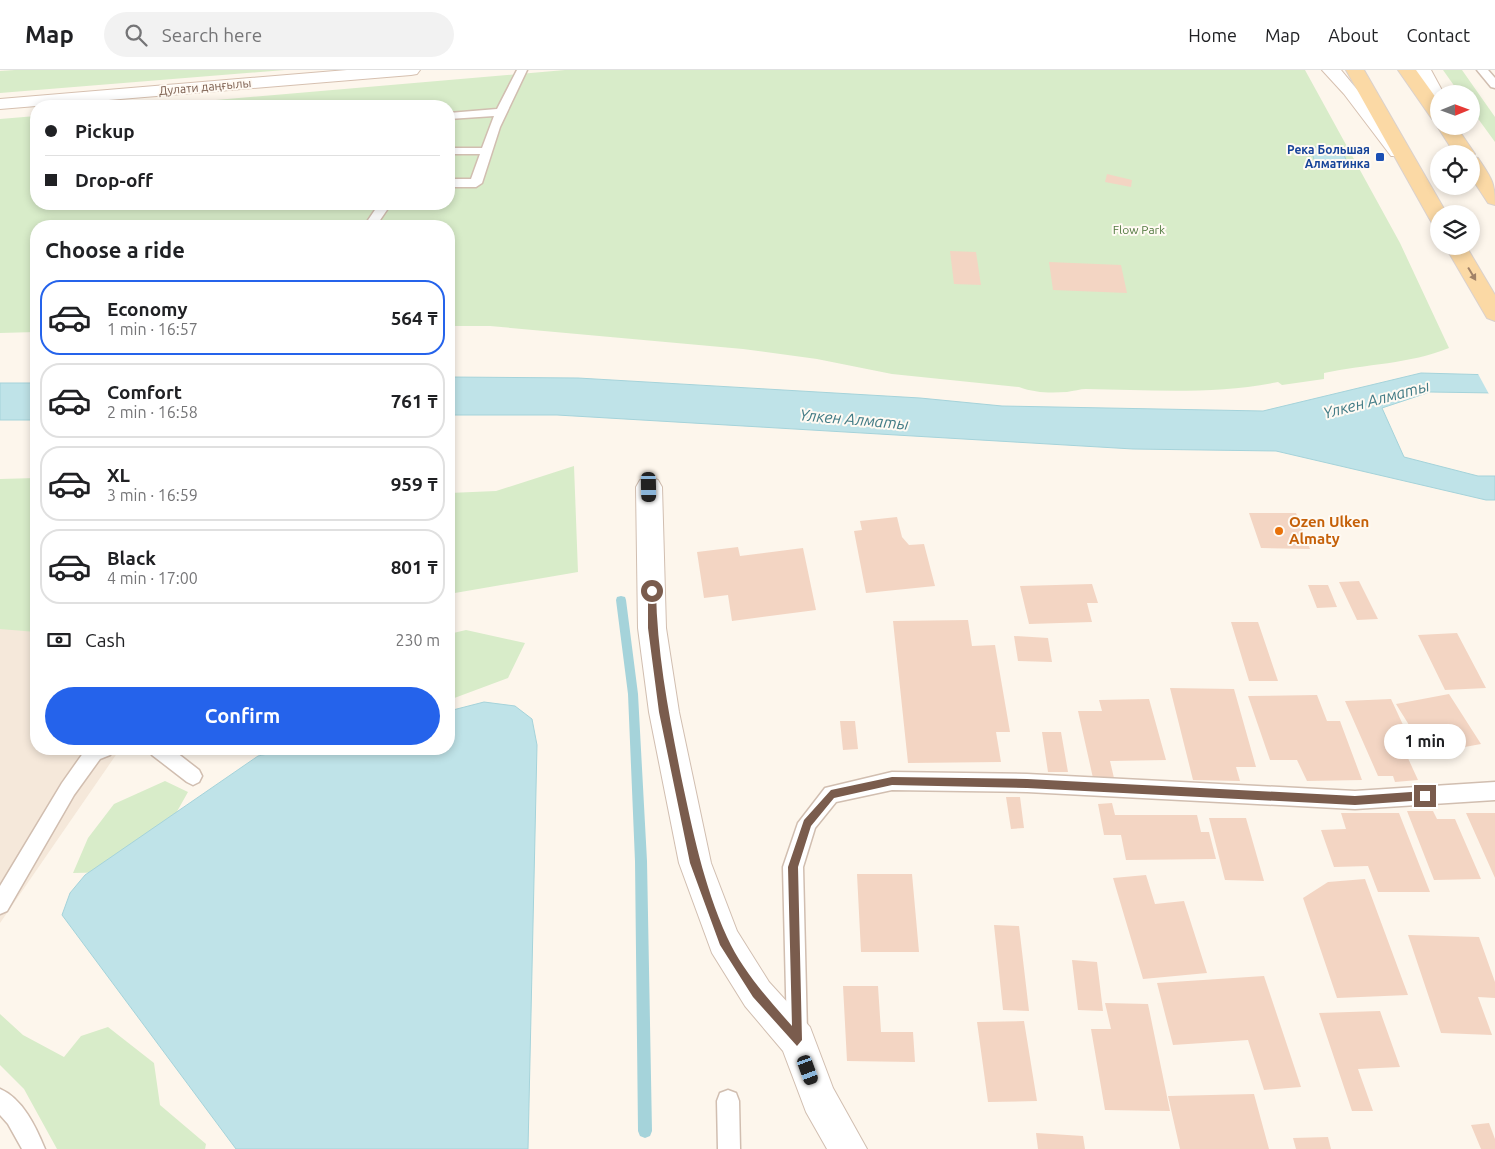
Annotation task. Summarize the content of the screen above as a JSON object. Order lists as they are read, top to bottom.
{
  "streets": {
    "main road": ["Дулати даңғылы"]
  },
  "water": ["Үлкен Алматы"],
  "parks": ["Flow Park"],
  "places": {
    "transit": ["Река Большая Алматинка"],
    "other": ["Ozen Ulken Almaty"]
  },
  "north": "right",
  "page": {
    "header": "Map",
    "search": "Search here",
    "nav": [
      "Home",
      "Map",
      "About",
      "Contact"
    ],
    "banner": ["Pickup", "Drop-off"],
    "heading": "Choose a ride",
    "list": [
      {
        "name": "Economy",
        "note": "1 min · 16:57",
        "value": "564 ₸"
      },
      {
        "name": "Comfort",
        "note": "2 min · 16:58",
        "value": "761 ₸"
      },
      {
        "name": "XL",
        "note": "3 min · 16:59",
        "value": "959 ₸"
      },
      {
        "name": "Black",
        "note": "4 min · 17:00",
        "value": "801 ₸"
      }
    ],
    "pay": ["Cash", "230 m"],
    "buttons": "Confirm",
    "bubble": "1 min"
  }
}
